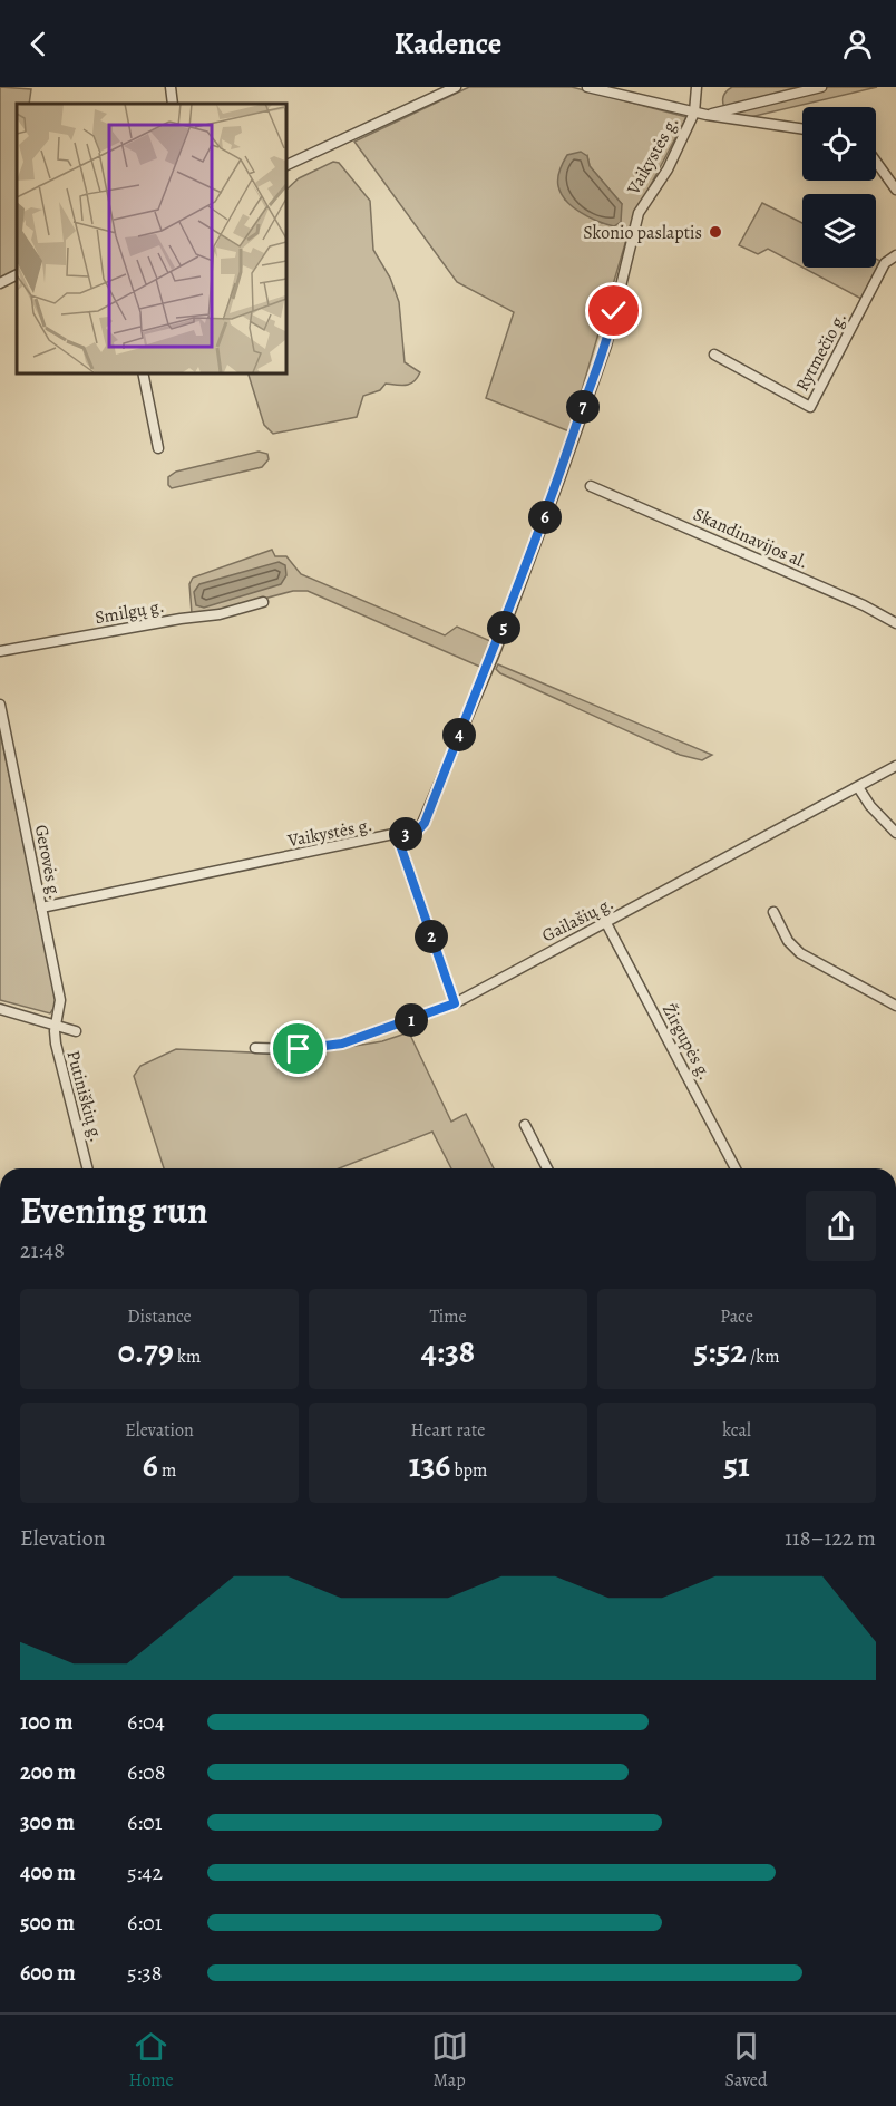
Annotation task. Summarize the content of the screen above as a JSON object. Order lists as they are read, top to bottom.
{
  "streets": {
    "street": [
      "Vaikystės g.",
      "Rytmečio g.",
      "Skandinavijos al.",
      "Smilgų g.",
      "Gerovės g.",
      "Gailašių g.",
      "Žirgupės g.",
      "Putiniškių g."
    ]
  },
  "crossings": [
    ["Vaikystės g.", "Gerovės g."],
    ["Gerovės g.", "Putiniškių g."],
    ["Gailašių g.", "Žirgupės g."]
  ],
  "places": ["Skonio paslaptis"],
  "page": {
    "header": "Kadence",
    "pins": [
      "7",
      "6",
      "5",
      "4",
      "3",
      "2",
      "1"
    ],
    "heading": ["Evening run", "21:48"],
    "stats": [
      ["Distance", "0.79 km"],
      ["Time", "4:38"],
      ["Pace", "5:52 /km"],
      ["Elevation", "6 m"],
      ["Heart rate", "136 bpm"],
      ["kcal", "51"]
    ],
    "chart": ["Elevation", "118–122 m"],
    "list": [
      {
        "name": "100 m",
        "note": "6:04"
      },
      {
        "name": "200 m",
        "note": "6:08"
      },
      {
        "name": "300 m",
        "note": "6:01"
      },
      {
        "name": "400 m",
        "note": "5:42"
      },
      {
        "name": "500 m",
        "note": "6:01"
      },
      {
        "name": "600 m",
        "note": "5:38"
      }
    ],
    "tabs": ["Home", "Map", "Saved"]
  }
}
